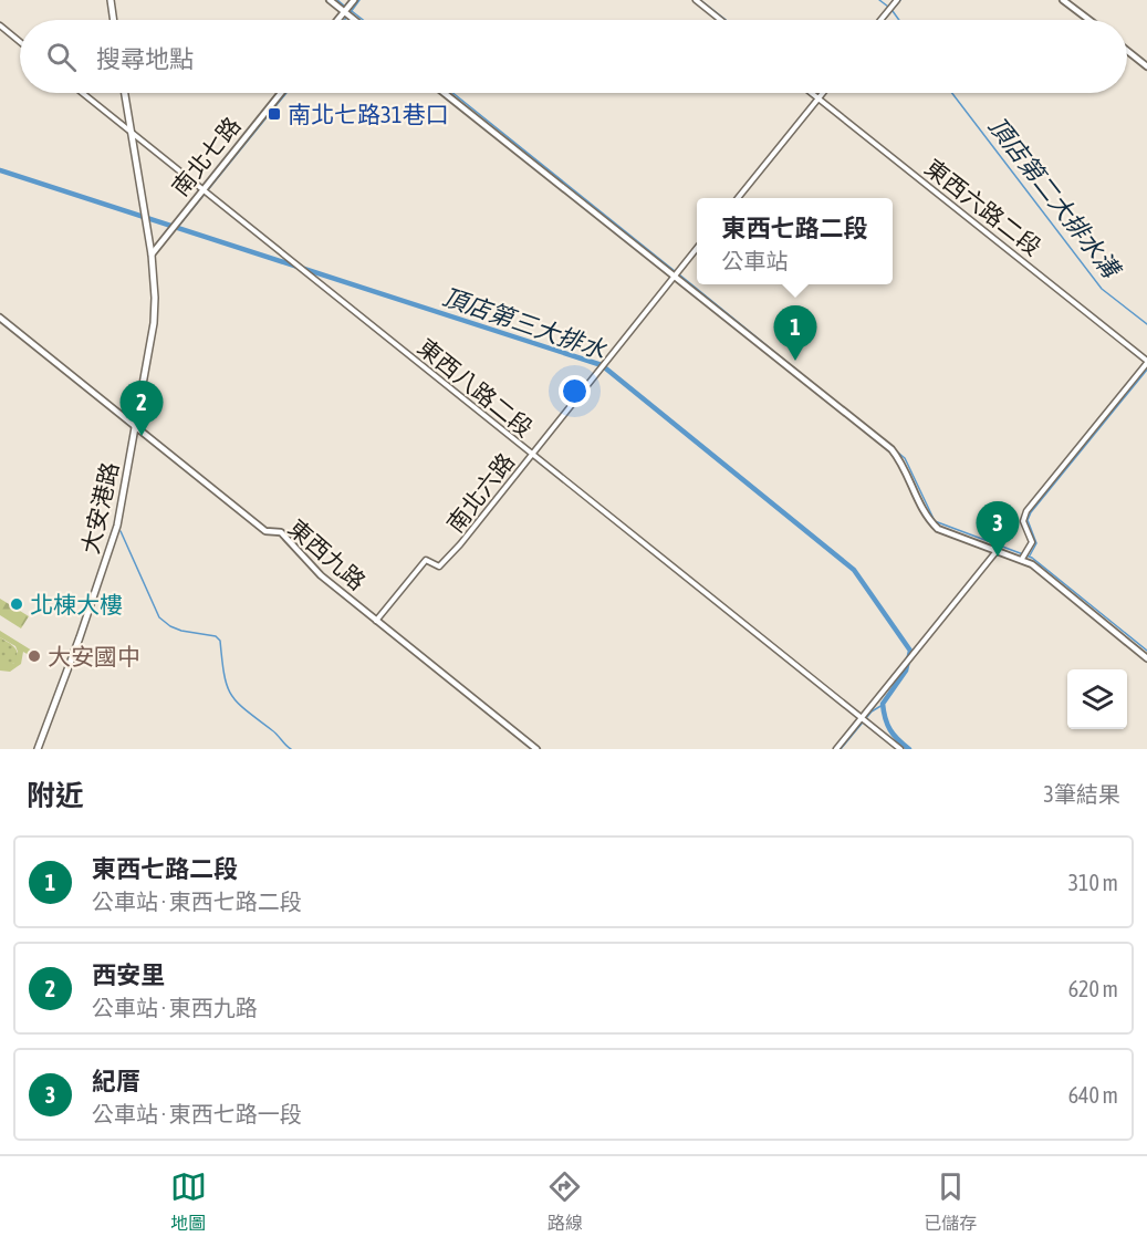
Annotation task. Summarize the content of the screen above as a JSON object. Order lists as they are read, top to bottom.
{
  "streets": {
    "main road": ["大安港路"],
    "street": [
      "南北七路",
      "東西六路二段",
      "東西八路二段",
      "南北六路",
      "東西九路"
    ]
  },
  "crossings": [
    ["南北七路", "東西八路二段"],
    ["南北七路", "大安港路"],
    ["東西八路二段", "南北六路"],
    ["東西八路二段", "大安港路"],
    ["南北六路", "東西九路"],
    ["大安港路", "東西九路"]
  ],
  "water": ["頂店第二大排水溝", "頂店第三大排水"],
  "places": {
    "transit": ["南北七路31巷口"],
    "other": ["北棟大樓", "大安國中"]
  },
  "page": {
    "search": "搜尋地點",
    "popup": ["東西七路二段", "公車站"],
    "pins": ["1", "2", "3"],
    "heading": ["附近", "3筆結果"],
    "list": [
      {
        "mark": "1",
        "name": "東西七路二段",
        "note": "公車站 · 東西七路二段",
        "value": "310 m"
      },
      {
        "mark": "2",
        "name": "西安里",
        "note": "公車站 · 東西九路",
        "value": "620 m"
      },
      {
        "mark": "3",
        "name": "紀厝",
        "note": "公車站 · 東西七路一段",
        "value": "640 m"
      }
    ],
    "nav": ["地圖", "路線", "已儲存"]
  }
}
